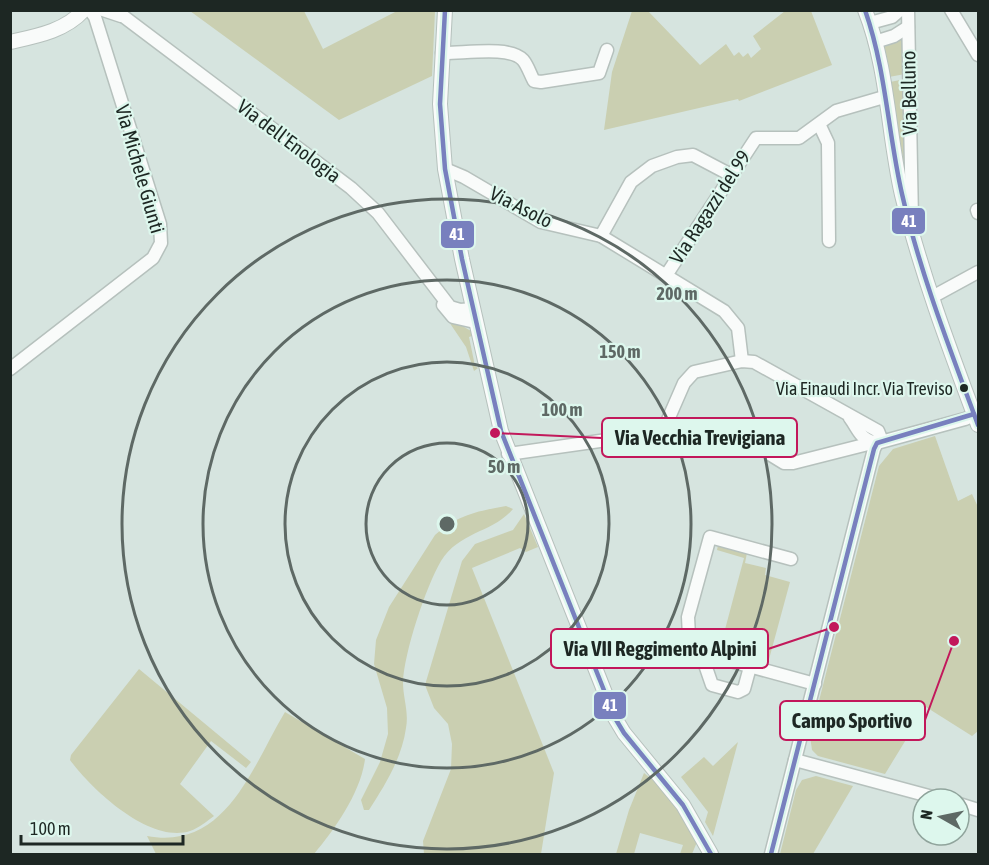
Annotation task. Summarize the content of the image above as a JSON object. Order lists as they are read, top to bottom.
{
  "streets": {
    "street": [
      "Via Belluno",
      "Via dell'Enologia",
      "Via Michele Giunti",
      "Via Asolo",
      "Via Ragazzi del 99"
    ]
  },
  "crossings": [
    ["Via Asolo", "Via Ragazzi del 99"]
  ],
  "places": [
    "Via Einaudi Incr. Via Treviso",
    "Via Vecchia Trevigiana",
    "Via VII Reggimento Alpini",
    "Campo Sportivo"
  ],
  "lines": ["transit line 41"],
  "scale_bar": "100 m",
  "north": "left",
  "rings": [
    "200 m",
    "150 m",
    "100 m",
    "50 m"
  ]
}
